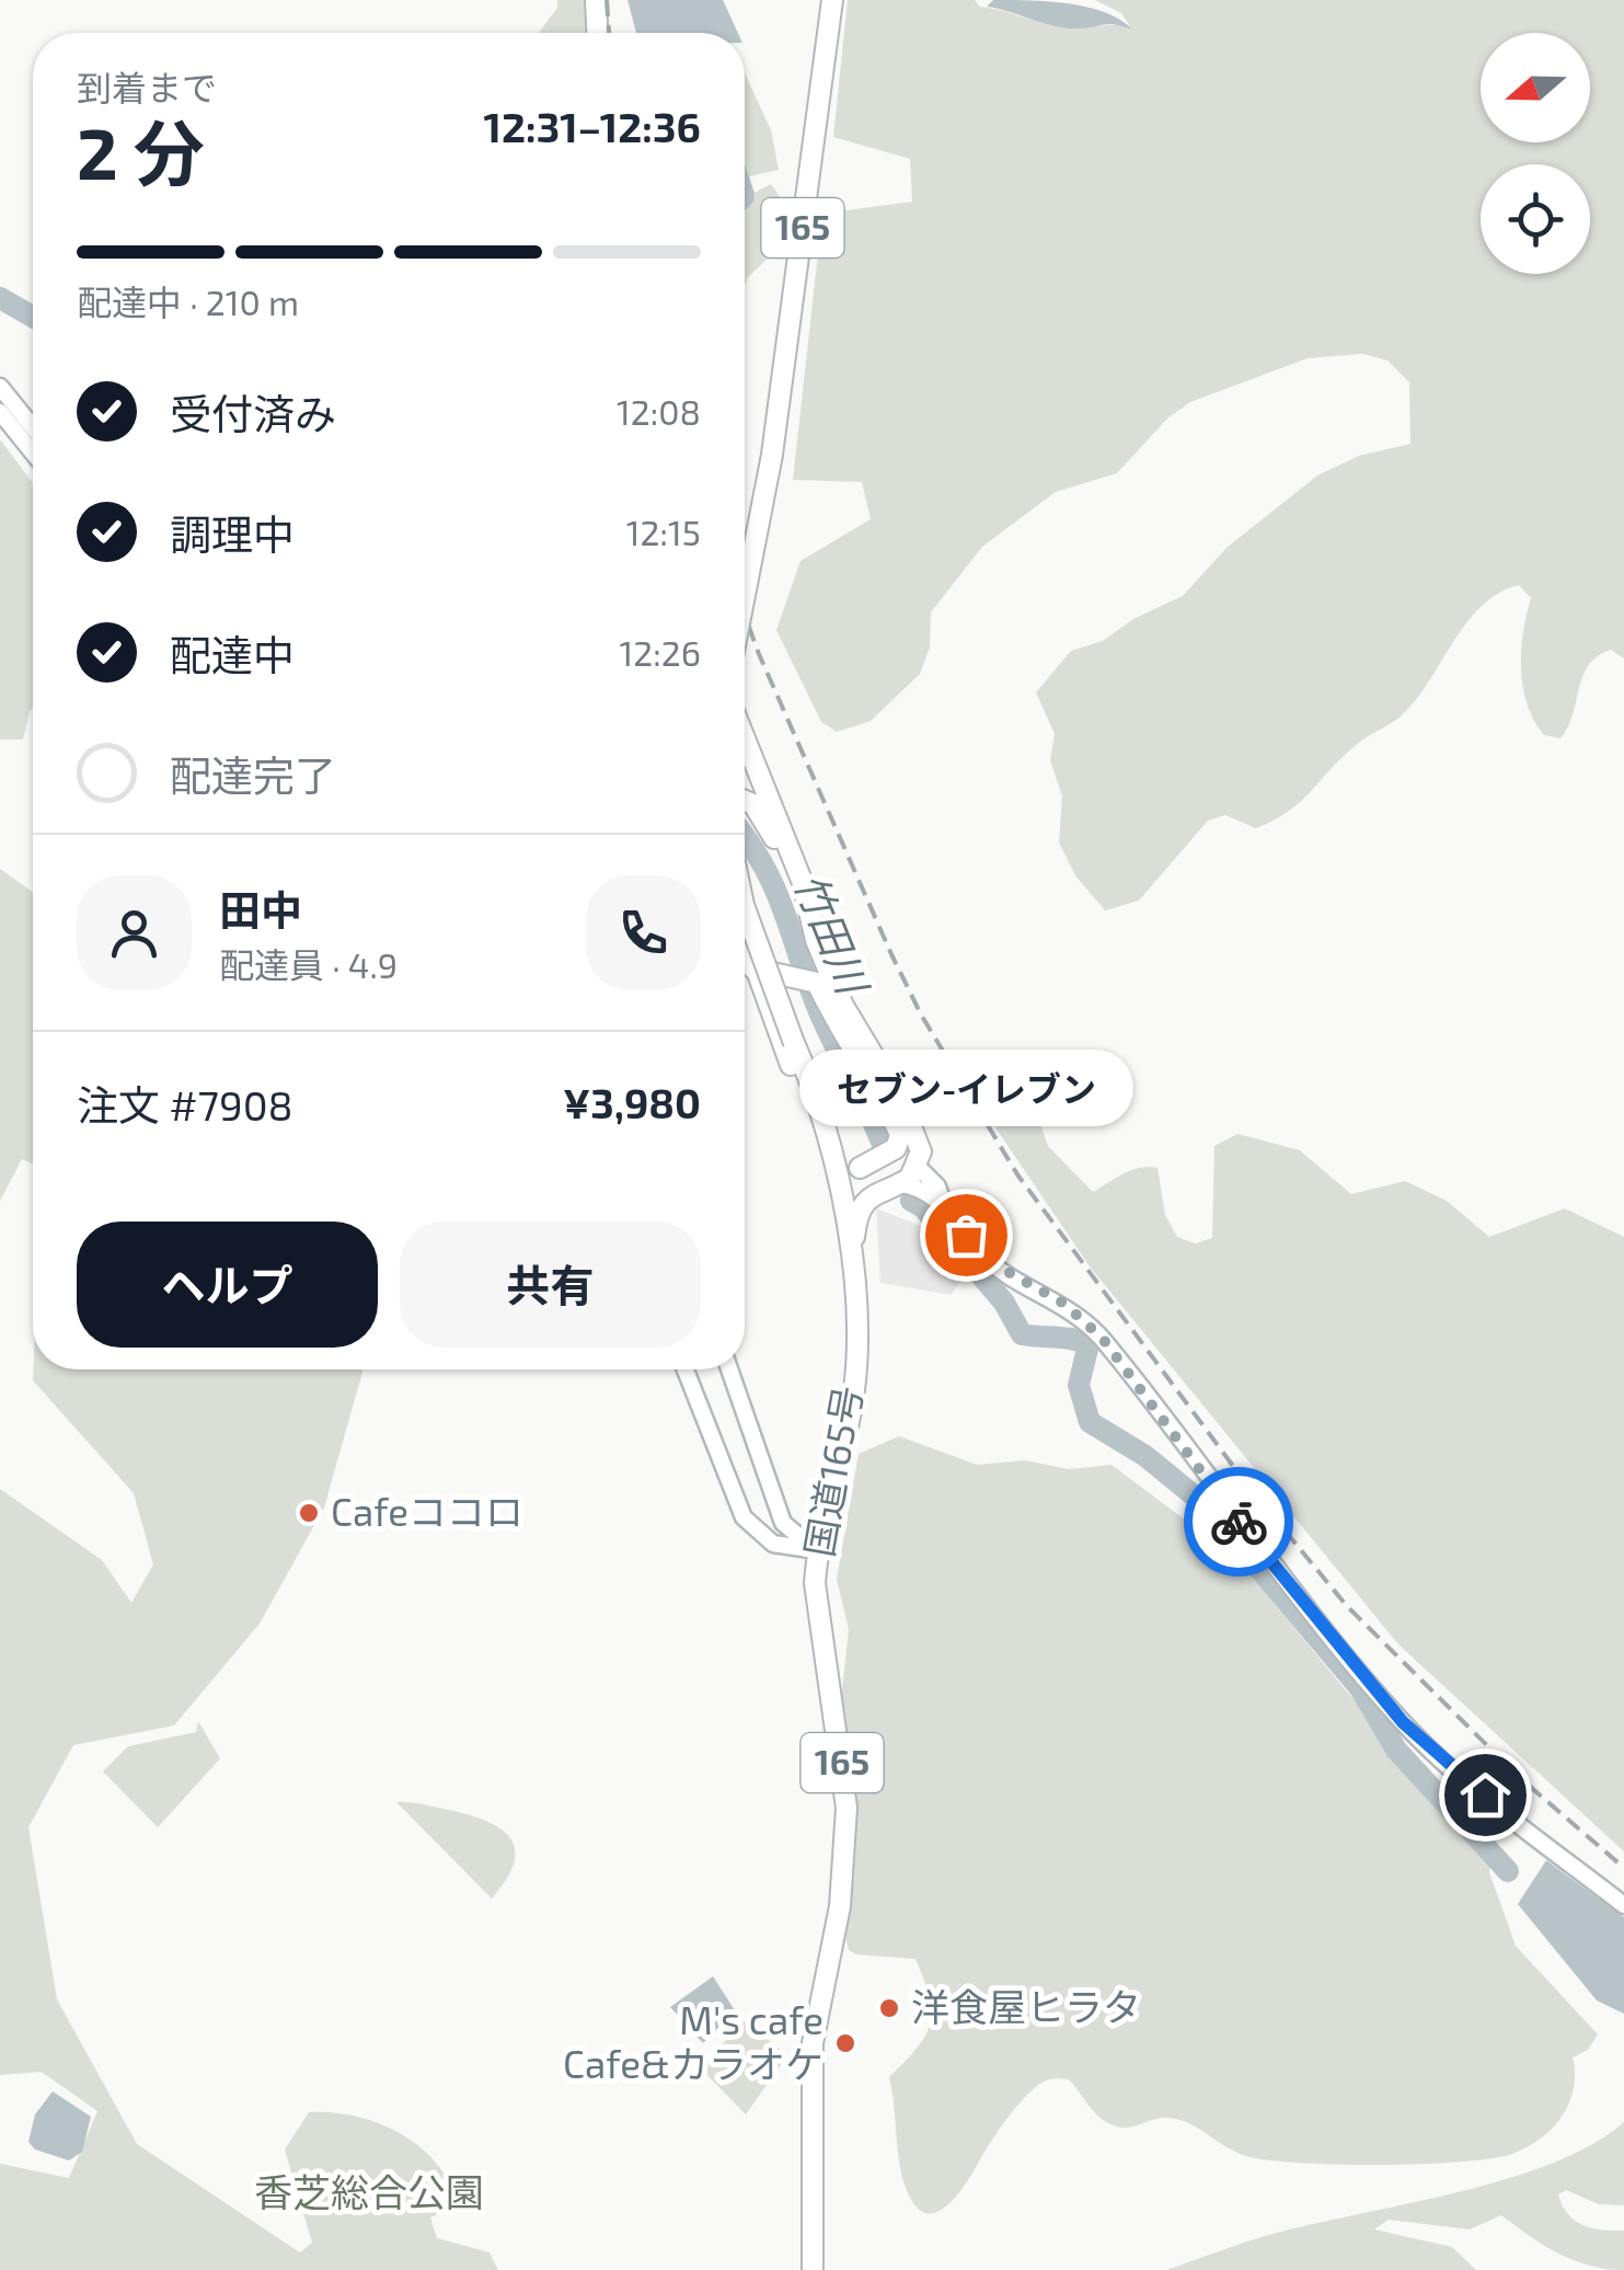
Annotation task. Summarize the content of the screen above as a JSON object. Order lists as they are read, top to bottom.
{
  "streets": {
    "highway": ["165", "国道165号"]
  },
  "crossings": [
    ["165", "国道165号"]
  ],
  "water": ["竹田川"],
  "parks": ["香芝総合公園"],
  "places": [
    "セブン-イレブン",
    "Cafeココロ",
    "洋食屋ヒラタ",
    "M's cafe Cafe&カラオケ"
  ],
  "north": "left",
  "page": {
    "heading": ["2 分", "到着まで", "12:31–12:36"],
    "panel": [
      "田中",
      "配達員 · 4.9",
      "注文 #7908",
      "¥3,980"
    ],
    "bar": "配達中 · 210 m",
    "list": [
      ["受付済み", "12:08"],
      ["調理中", "12:15"],
      ["配達中", "12:26"],
      "配達完了"
    ],
    "bubble": "セブン-イレブン",
    "buttons": ["ヘルプ", "共有"]
  }
}
